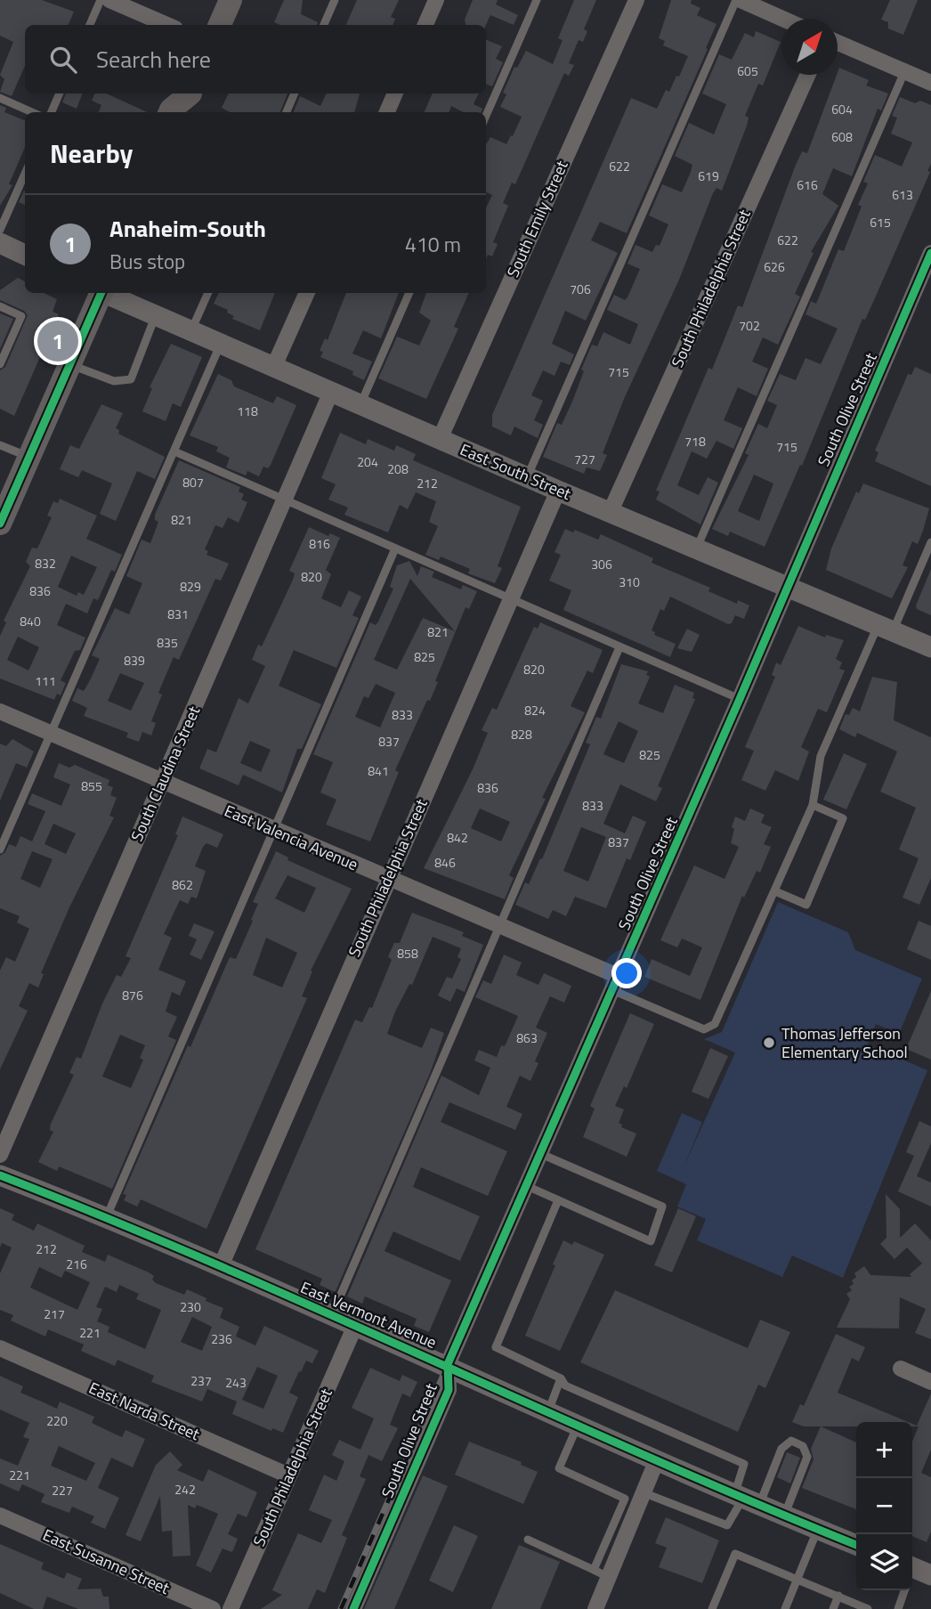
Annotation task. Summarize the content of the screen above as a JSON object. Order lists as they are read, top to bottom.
{
  "streets": {
    "street": [
      "South Emily Street",
      "South Philadelphia Street",
      "South Olive Street",
      "East South Street",
      "South Claudina Street",
      "East Valencia Avenue",
      "East Vermont Avenue",
      "East Narda Street",
      "East Susanne Street"
    ]
  },
  "crossings": [
    ["South Emily Street", "East South Street"],
    ["South Philadelphia Street", "East South Street"],
    ["South Philadelphia Street", "East Valencia Avenue"],
    ["South Philadelphia Street", "East Vermont Avenue"],
    ["South Philadelphia Street", "East Narda Street"],
    ["South Olive Street", "East South Street"],
    ["South Olive Street", "East Valencia Avenue"],
    ["South Olive Street", "East Vermont Avenue"],
    ["East South Street", "South Claudina Street"],
    ["South Claudina Street", "East Valencia Avenue"]
  ],
  "places": ["Thomas Jefferson Elementary School"],
  "house_numbers": [
    "605",
    "604",
    "608",
    "622",
    "619",
    "616",
    "613",
    "615",
    "622",
    "626",
    "706",
    "702",
    "715",
    "118",
    "718",
    "715",
    "727",
    "204",
    "208",
    "807",
    "212",
    "821",
    "816",
    "832",
    "306",
    "820",
    "310",
    "829",
    "836",
    "831",
    "840",
    "821",
    "835",
    "825",
    "839",
    "820",
    "111",
    "824",
    "833",
    "828",
    "837",
    "825",
    "841",
    "855",
    "836",
    "833",
    "842",
    "837",
    "846",
    "862",
    "858",
    "876",
    "863",
    "212",
    "216",
    "230",
    "217",
    "221",
    "236",
    "237",
    "243",
    "220",
    "221",
    "242",
    "227"
  ],
  "north": "top right",
  "page": {
    "search": "Search here",
    "heading": "Nearby",
    "list": [
      {
        "mark": "1",
        "name": "Anaheim-South",
        "note": "Bus stop",
        "value": "410 m"
      }
    ],
    "pins": "1",
    "map_buttons": ["+", "−"]
  }
}
